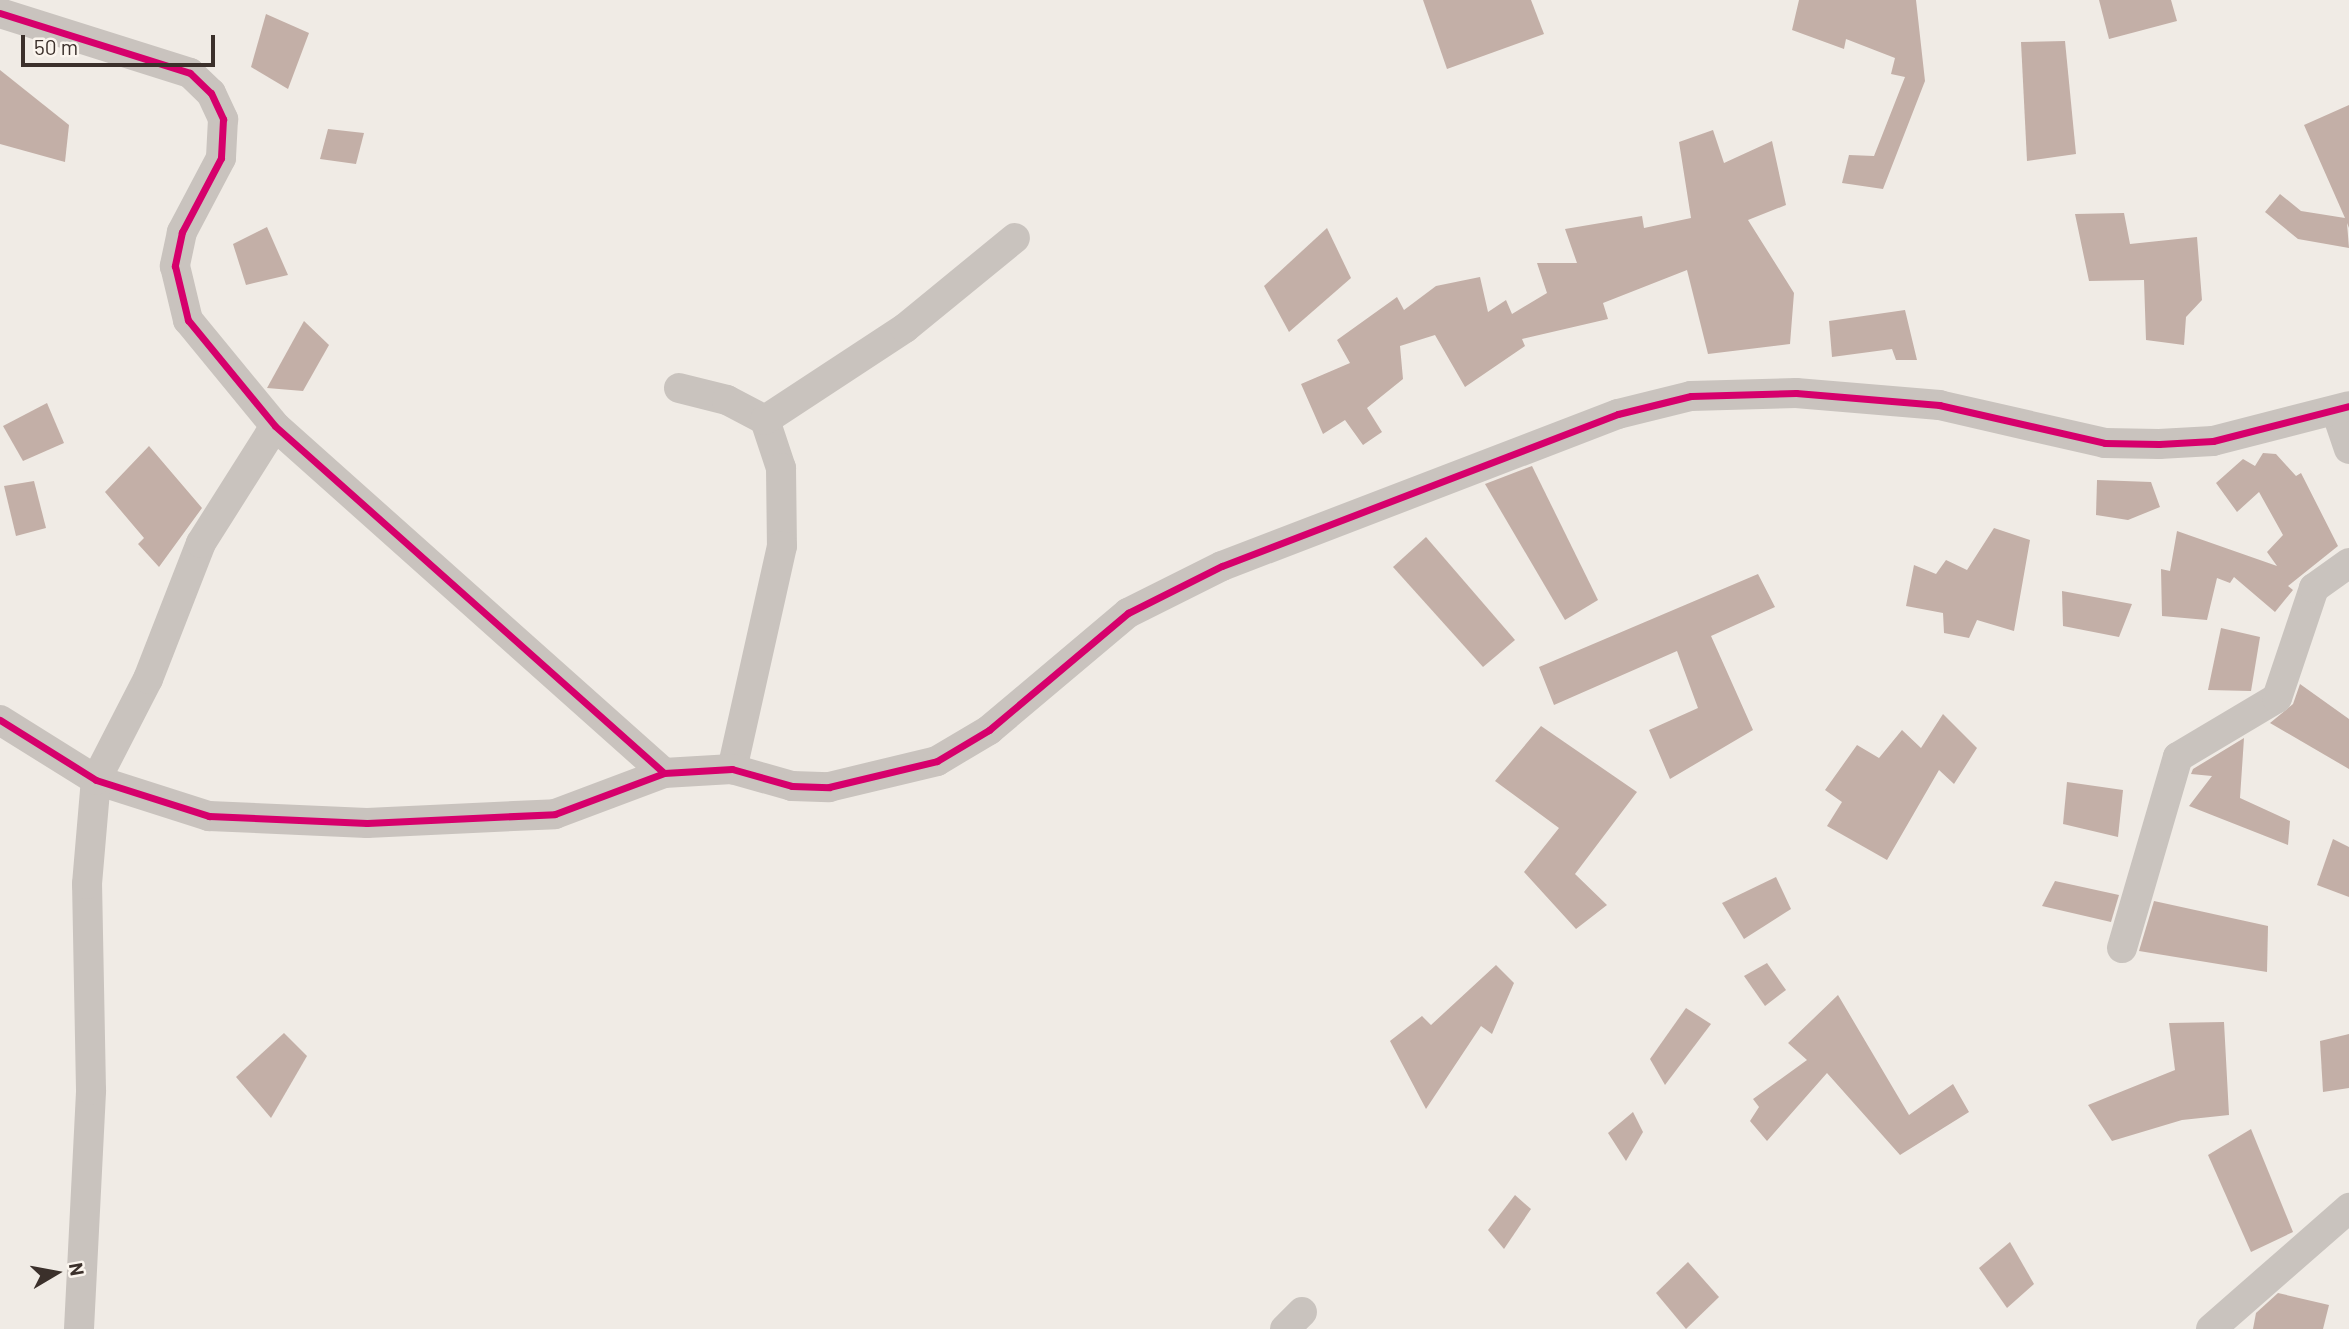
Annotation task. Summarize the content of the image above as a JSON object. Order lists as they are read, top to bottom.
{
  "scale_bar": "50 m",
  "north": "right"
}
